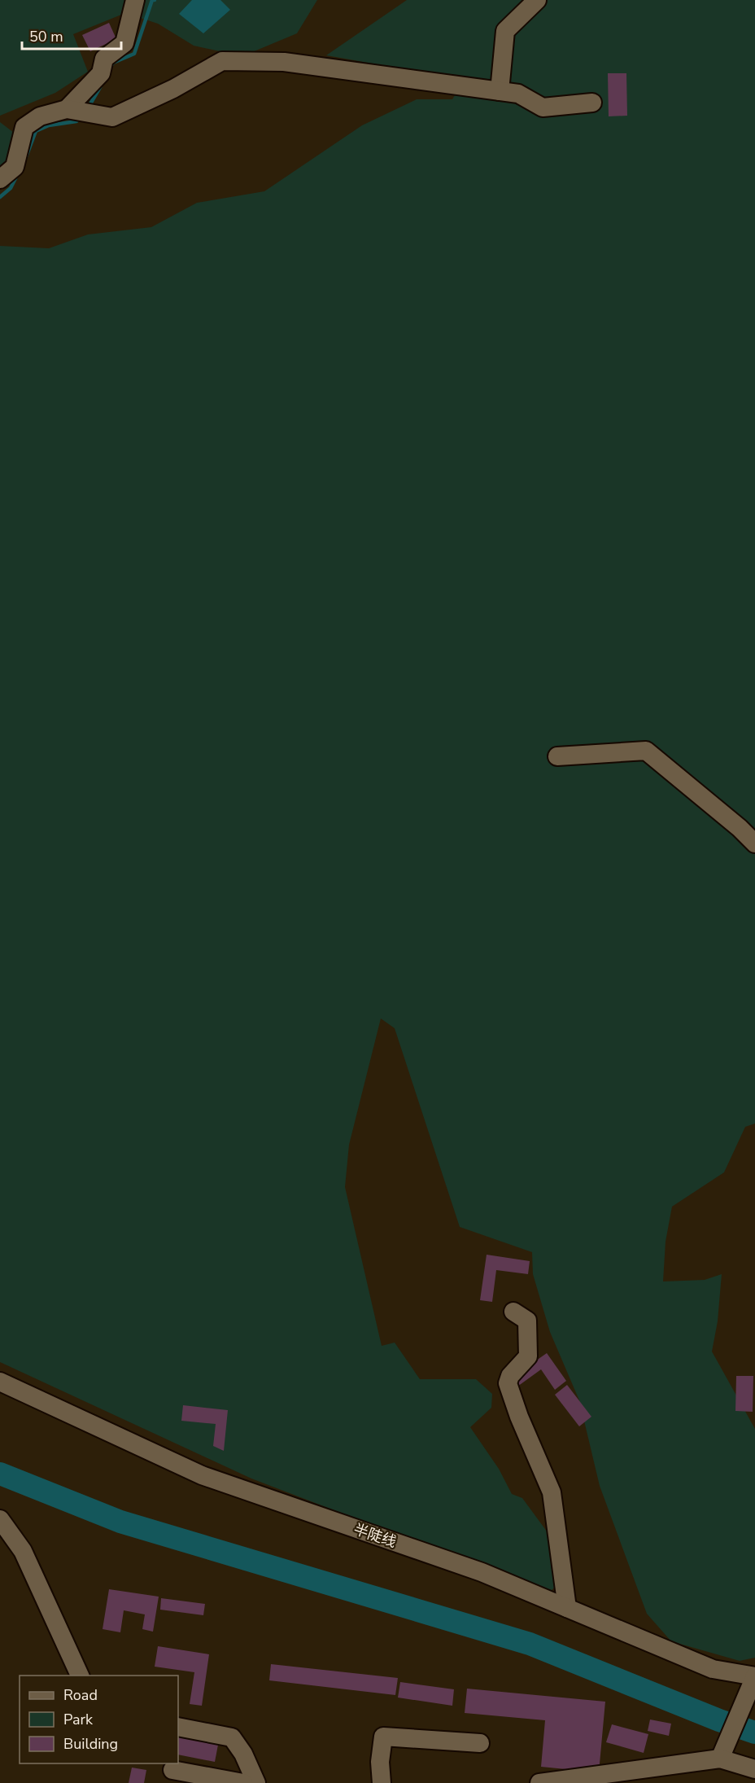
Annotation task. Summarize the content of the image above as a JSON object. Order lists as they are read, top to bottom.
{
  "streets": {
    "street": ["半陡线"]
  },
  "legend": ["Road", "Park", "Building"],
  "scale_bar": "50 m"
}
